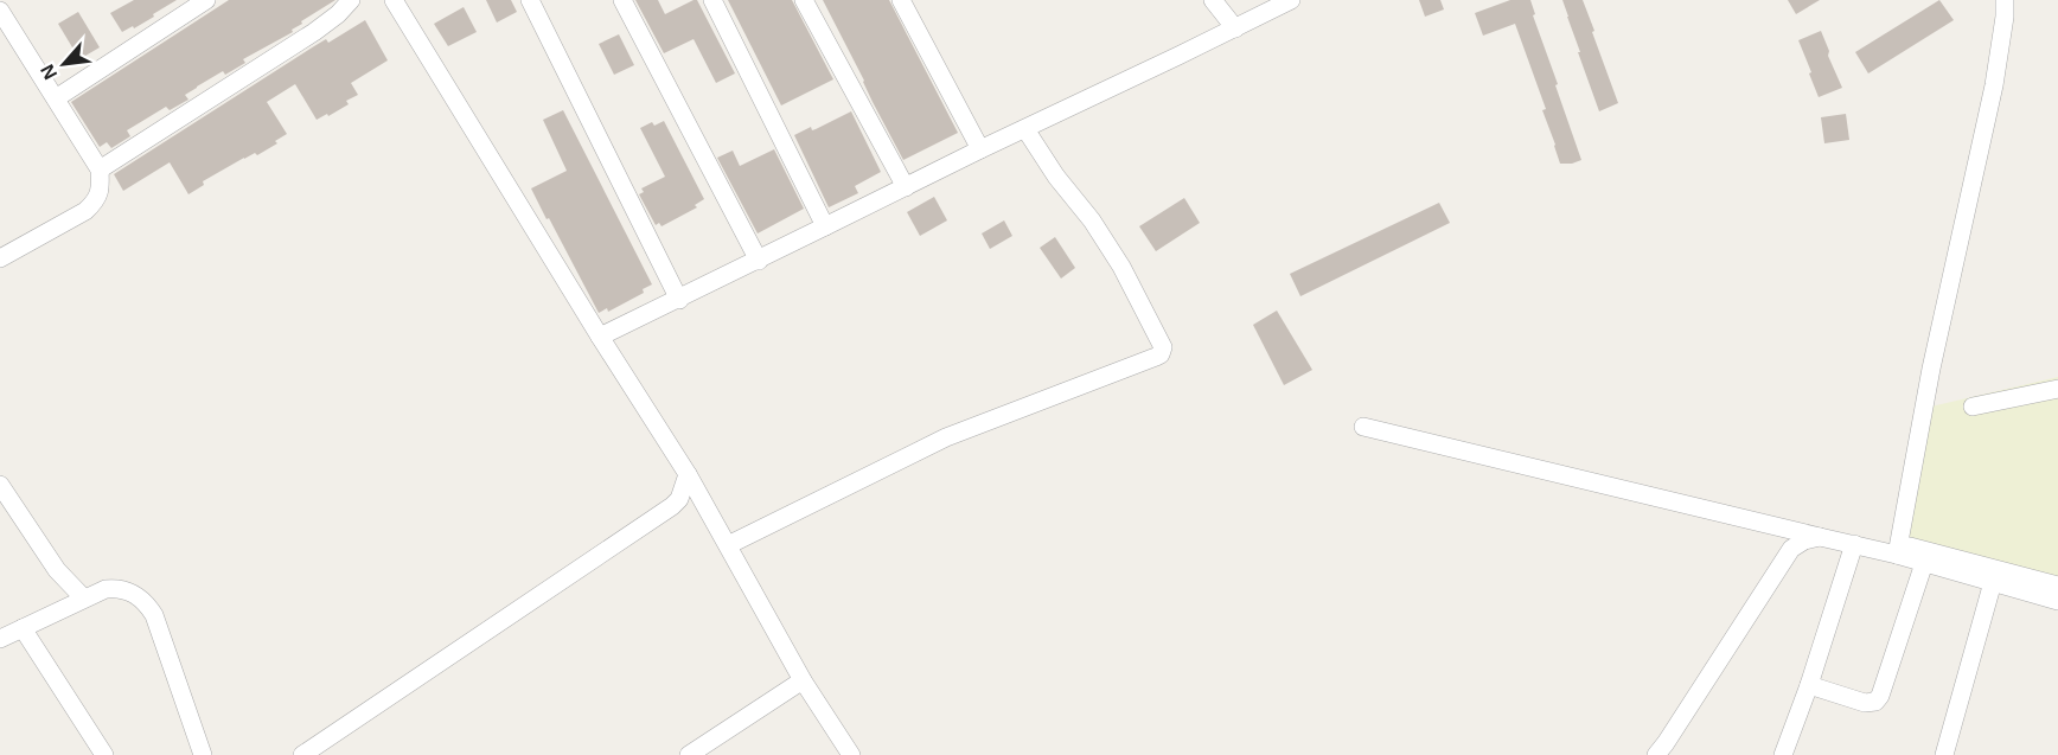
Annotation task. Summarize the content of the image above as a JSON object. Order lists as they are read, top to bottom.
{
  "north": "bottom left"
}
